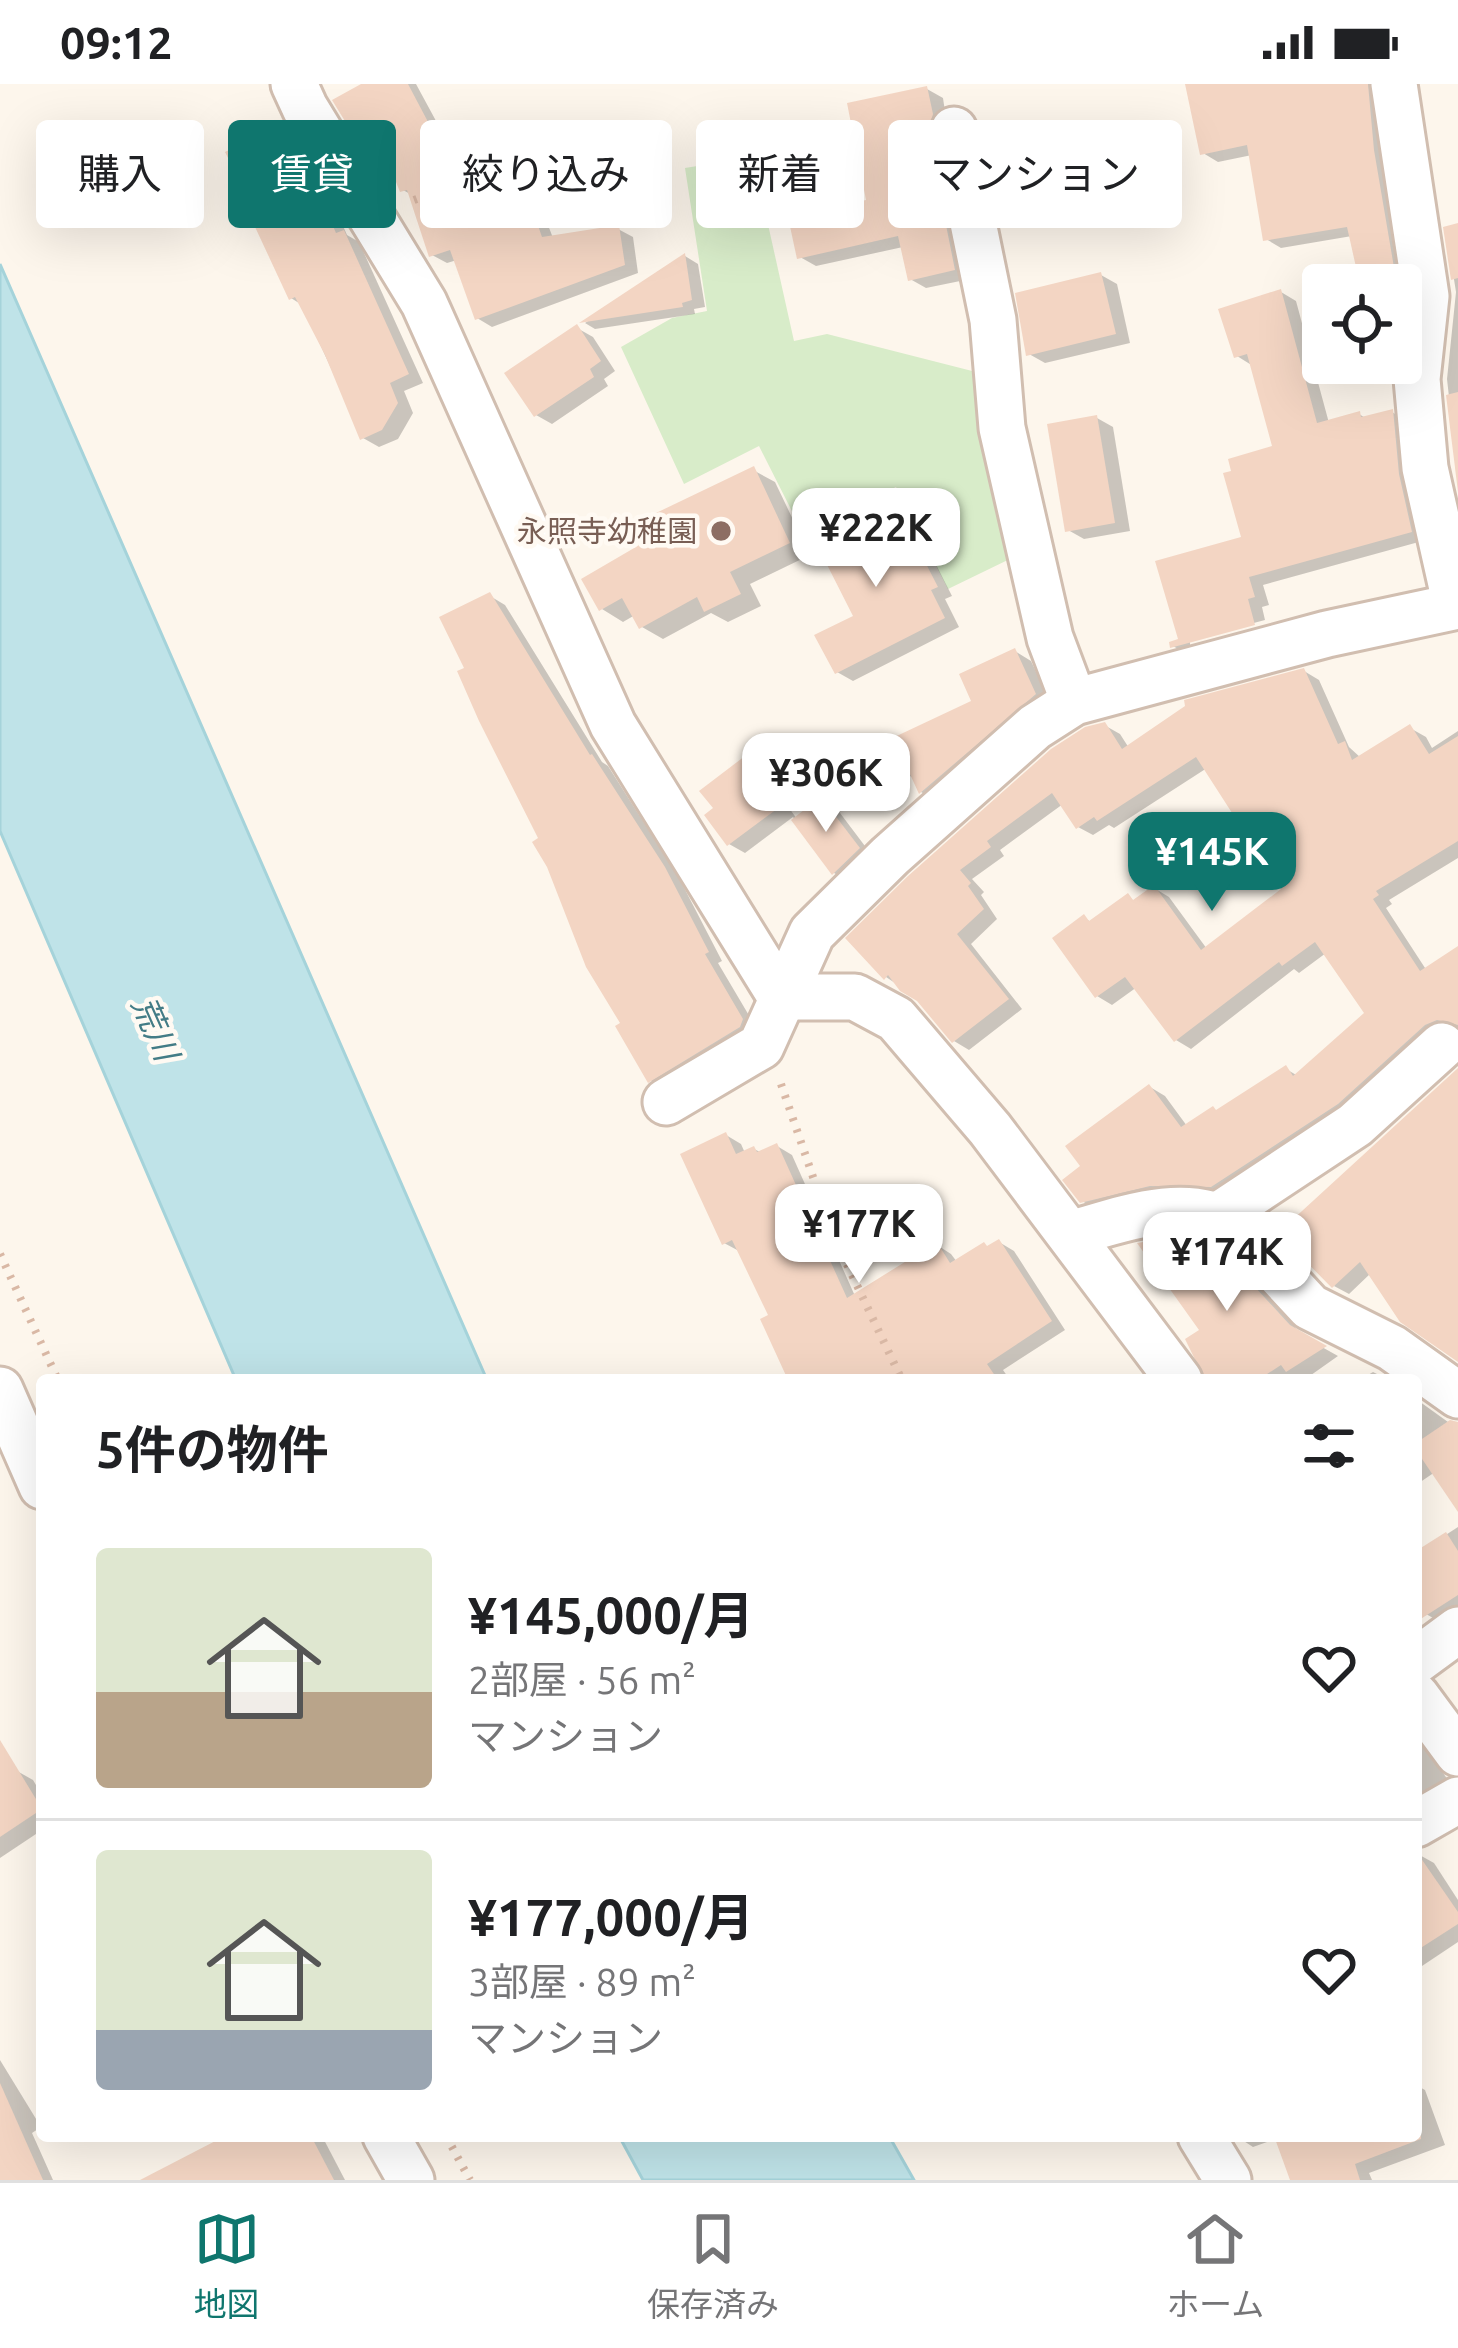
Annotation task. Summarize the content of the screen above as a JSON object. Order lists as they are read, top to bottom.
{
  "water": ["荒川"],
  "places": ["永照寺幼稚園"],
  "page": {
    "status": "09:12",
    "chip": [
      "購入",
      "賃貸",
      "絞り込み",
      "新着",
      "マンション"
    ],
    "price": [
      "¥222K",
      "¥306K",
      "¥145K",
      "¥177K",
      "¥174K"
    ],
    "heading": "5件の物件",
    "list": [
      {
        "name": "¥145,000/月",
        "note": "2部屋 · 56 m² · マンション"
      },
      {
        "name": "¥177,000/月",
        "note": "3部屋 · 89 m² · マンション"
      }
    ],
    "tabs": ["地図", "保存済み", "ホーム"]
  }
}
